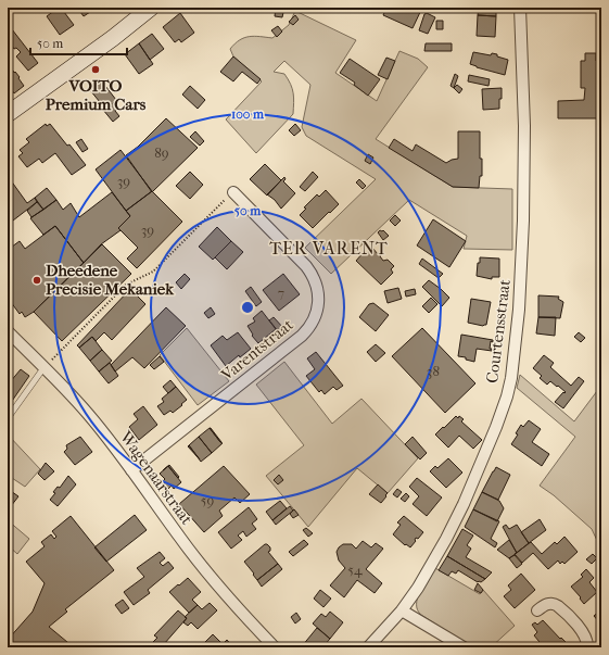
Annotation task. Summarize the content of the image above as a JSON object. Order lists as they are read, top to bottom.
{
  "streets": {
    "street": ["Courtensstraat", "Varentstraat", "Wagenaarstraat"]
  },
  "crossings": [
    ["Varentstraat", "Wagenaarstraat"]
  ],
  "districts": ["TER VARENT"],
  "places": ["VOITO Premium Cars", "Dheedene Precisie Mekaniek"],
  "house_numbers": [
    "89",
    "39",
    "39",
    "7",
    "38",
    "59",
    "54"
  ],
  "scale_bar": "50 m",
  "rings": ["100 m", "50 m"]
}
